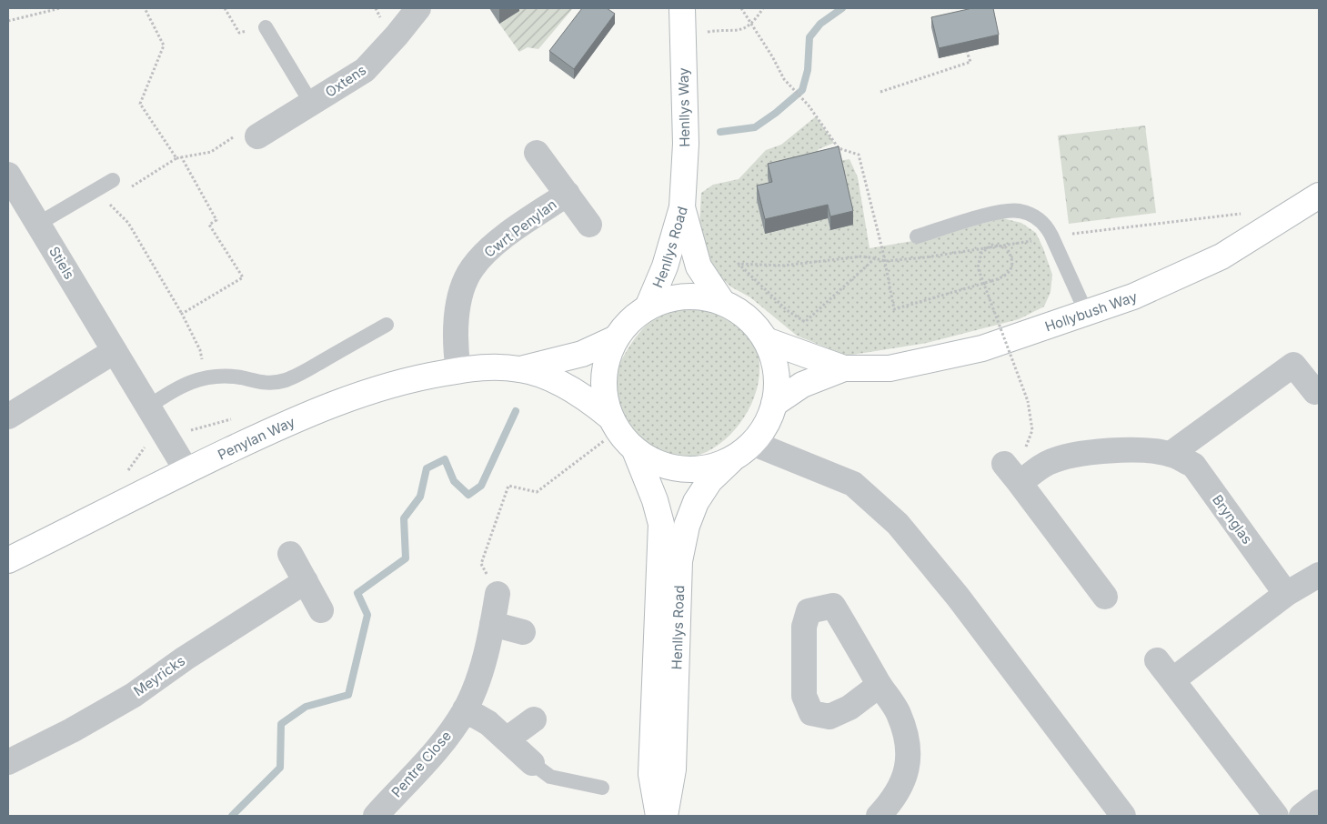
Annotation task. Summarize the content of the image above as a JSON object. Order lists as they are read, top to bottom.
{
  "streets": {
    "street": [
      "Oxtens",
      "Henllys Way",
      "Cwrt Penylan",
      "Henllys Road",
      "Stiels",
      "Hollybush Way",
      "Penylan Way",
      "Brynglas",
      "Meyricks",
      "Pentre Close"
    ]
  },
  "crossings": [
    ["Henllys Way", "Henllys Road"],
    ["Cwrt Penylan", "Penylan Way"],
    ["Henllys Road", "Hollybush Way"],
    ["Henllys Road", "Penylan Way"],
    ["Stiels", "Penylan Way"]
  ]
}
